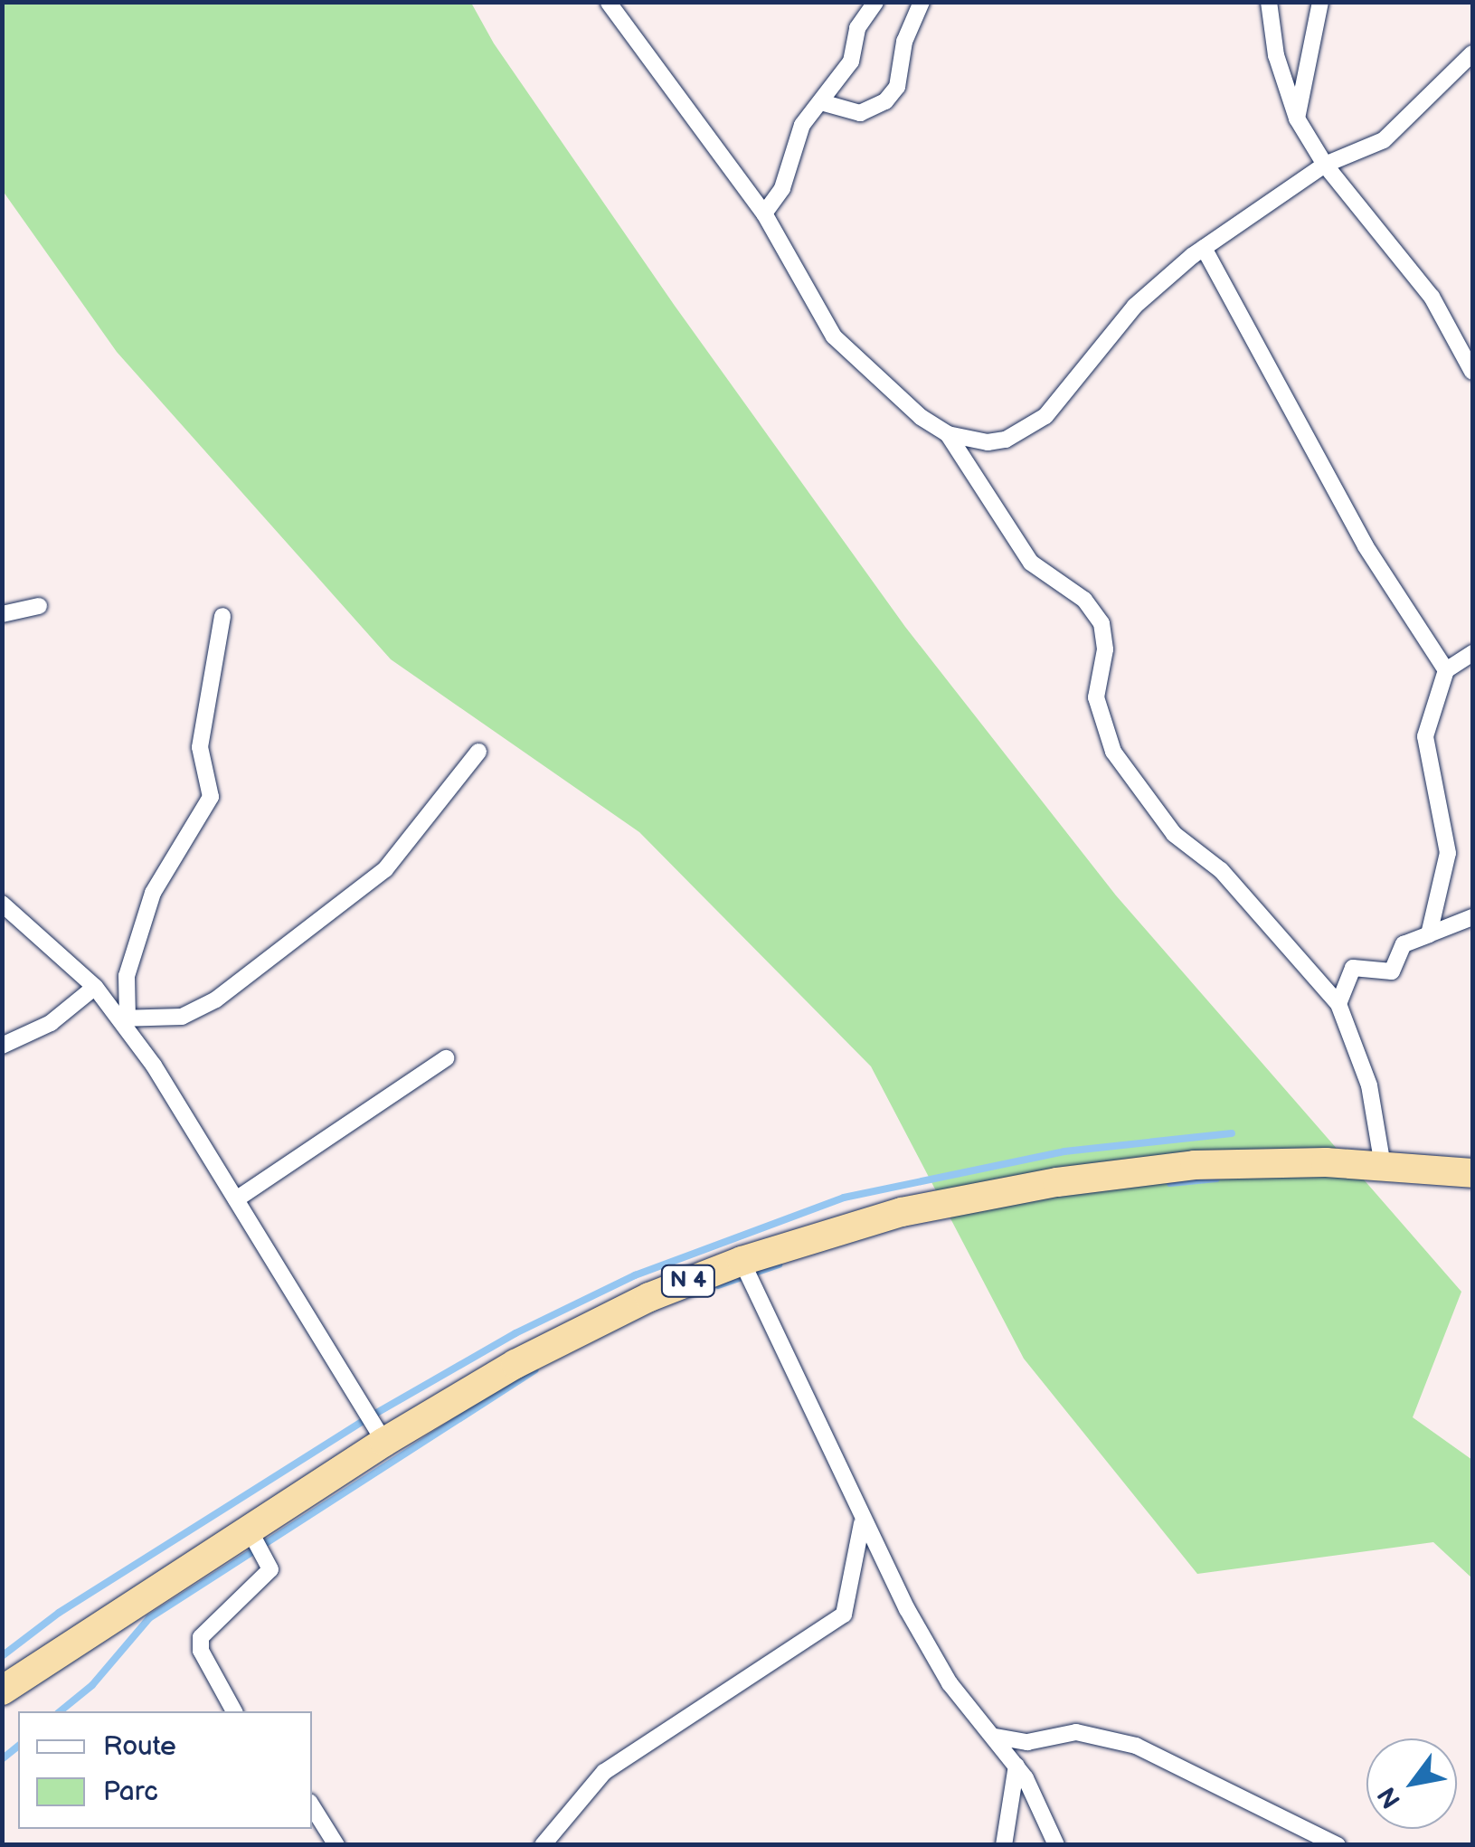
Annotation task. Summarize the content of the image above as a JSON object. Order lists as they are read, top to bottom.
{
  "streets": {
    "highway": ["N 4"]
  },
  "legend": ["Route", "Parc"],
  "north": "bottom left"
}
